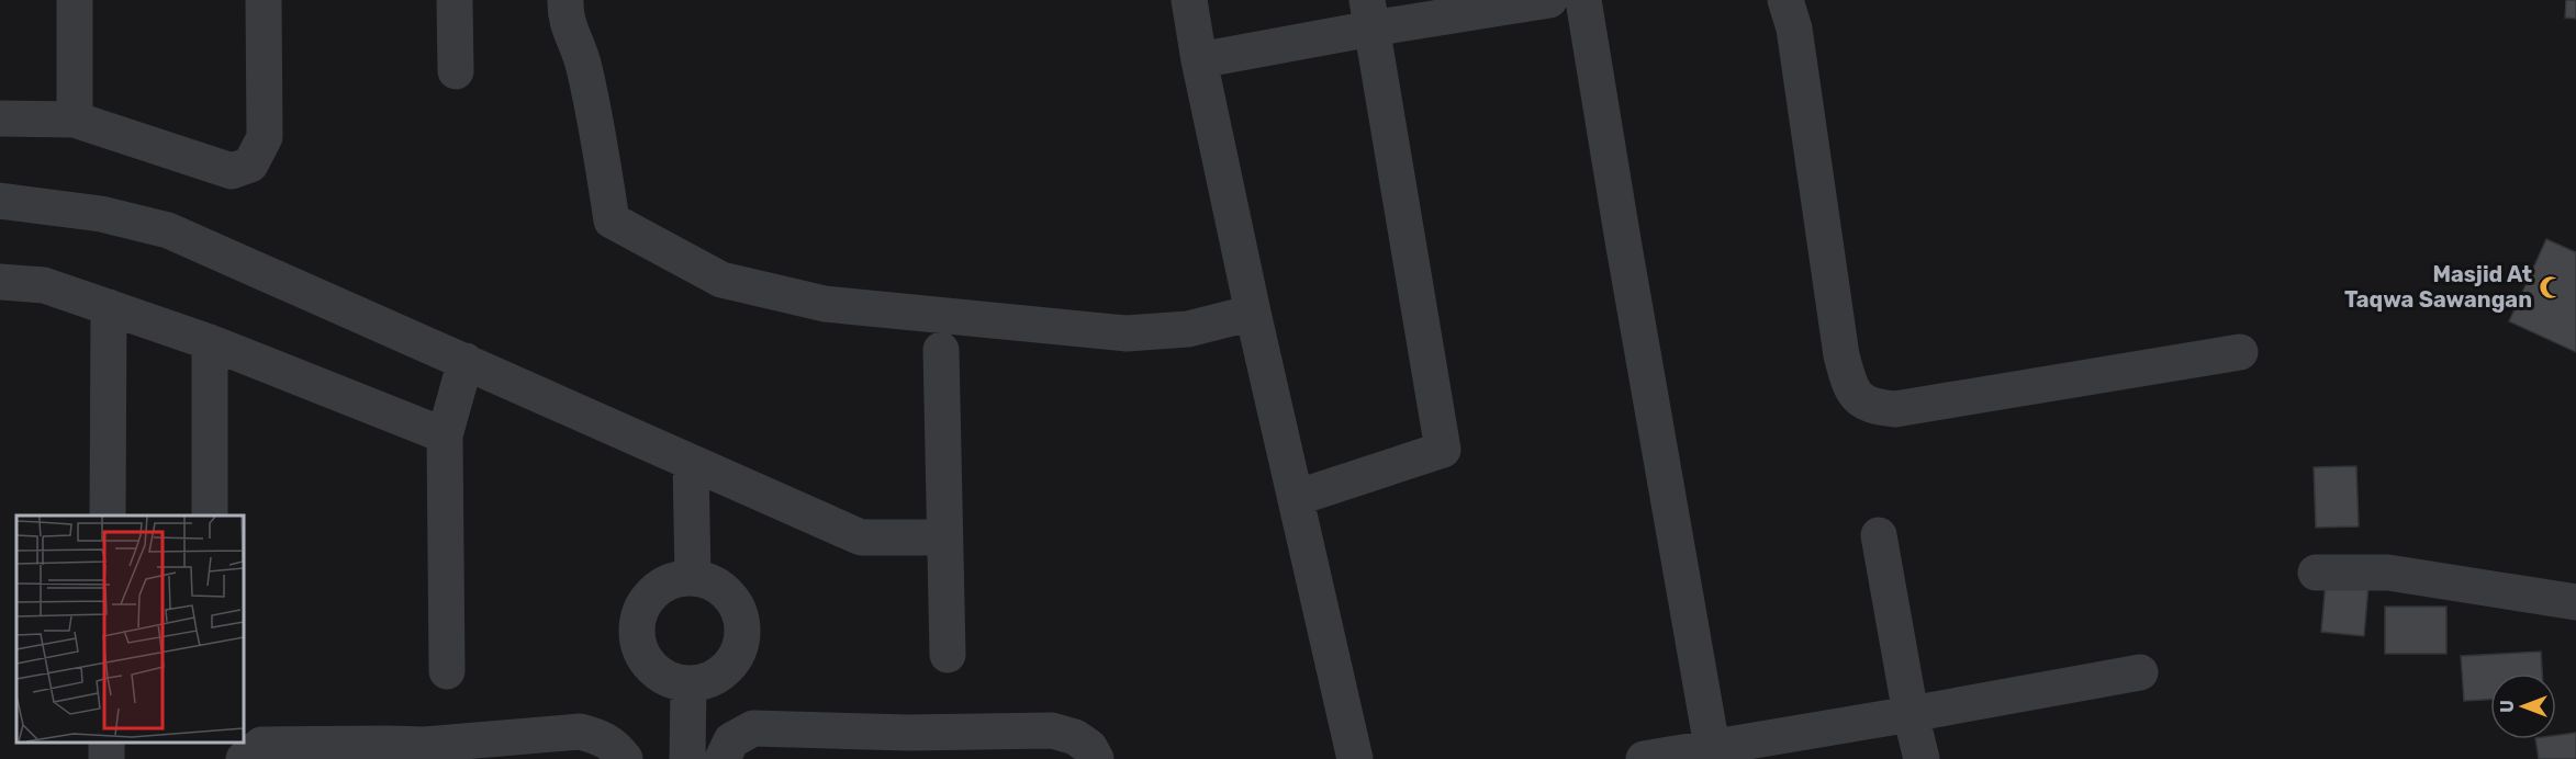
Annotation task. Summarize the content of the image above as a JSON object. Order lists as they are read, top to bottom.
{
  "places": {
    "mosque": ["Masjid At Taqwa Sawangan"]
  },
  "north": "left"
}
